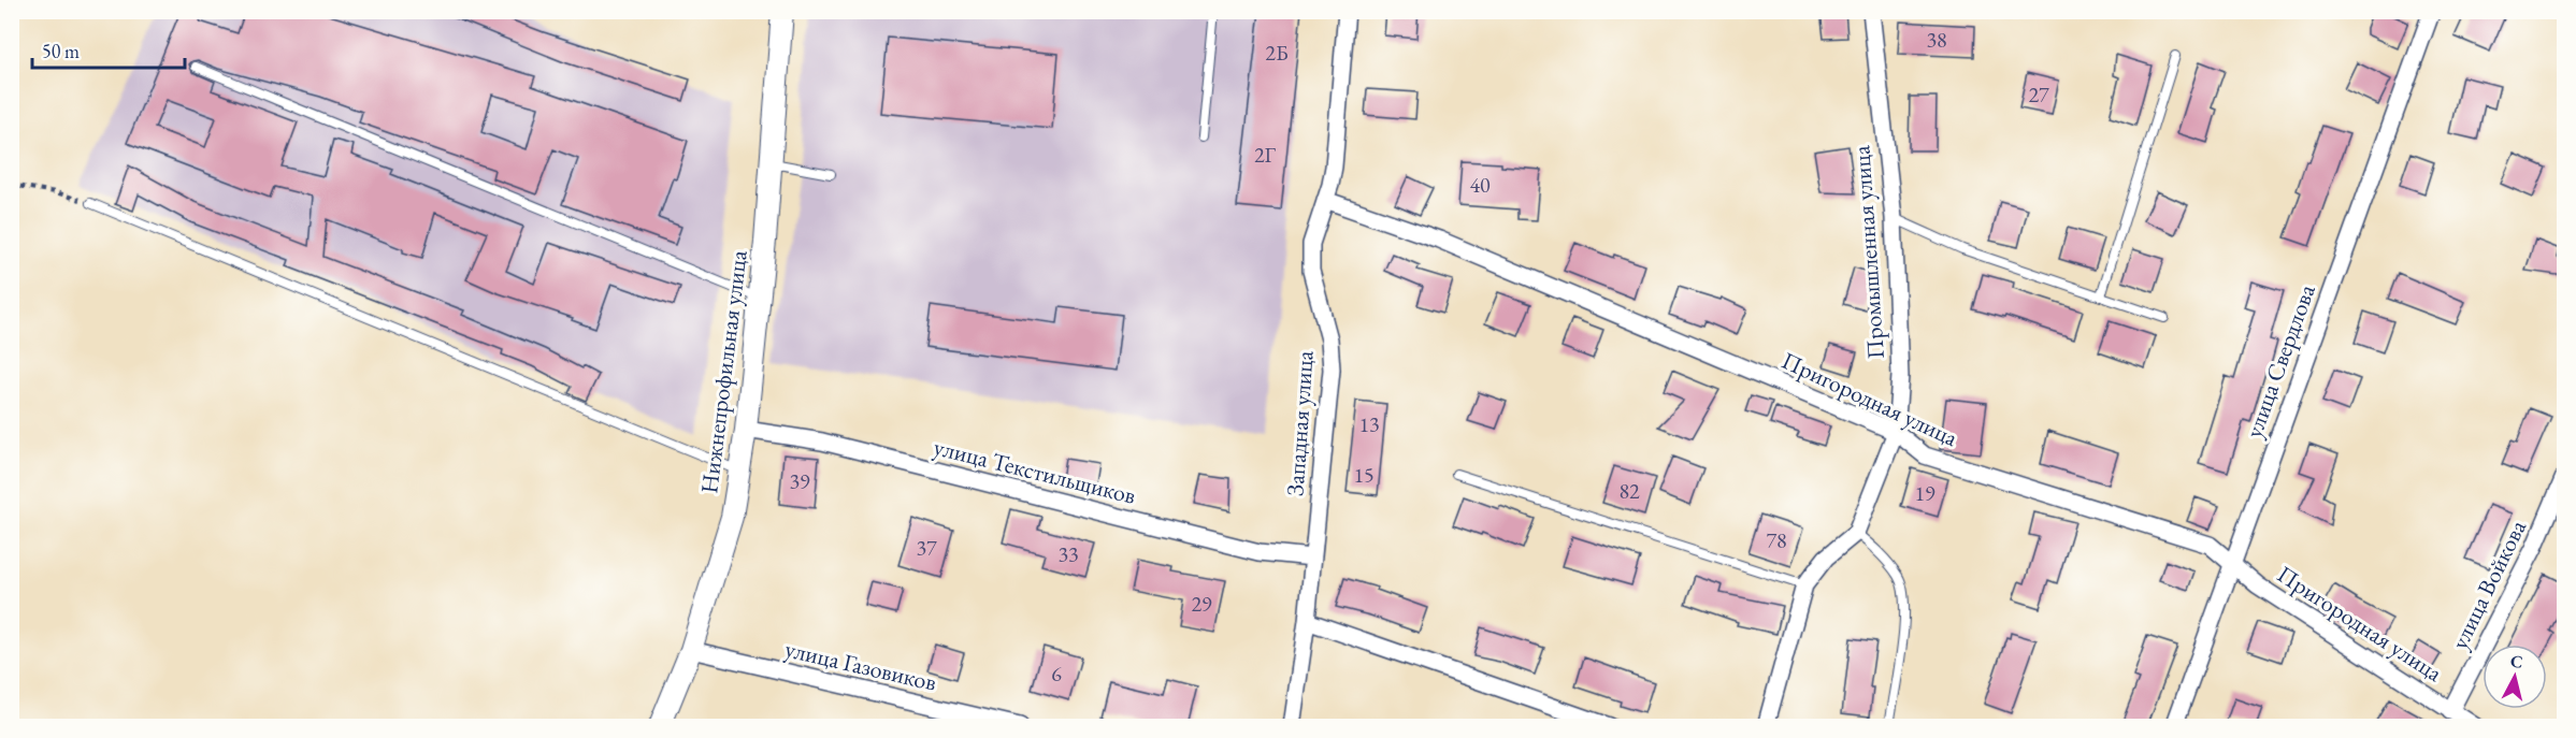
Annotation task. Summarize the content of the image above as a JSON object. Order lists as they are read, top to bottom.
{
  "streets": {
    "street": [
      "Промышленная улица",
      "улица Свердлова",
      "Нижнепрофильная улица",
      "Пригородная улица",
      "Западная улица",
      "улица Текстильщиков",
      "улица Войкова",
      "улица Газовиков"
    ]
  },
  "crossings": [
    ["Промышленная улица", "Пригородная улица"],
    ["улица Свердлова", "Пригородная улица"],
    ["Нижнепрофильная улица", "улица Текстильщиков"],
    ["Нижнепрофильная улица", "улица Газовиков"],
    ["Пригородная улица", "Западная улица"],
    ["Пригородная улица", "улица Войкова"],
    ["Западная улица", "улица Текстильщиков"]
  ],
  "house_numbers": [
    "38",
    "2Б",
    "27",
    "2Г",
    "40",
    "13",
    "15",
    "39",
    "82",
    "19",
    "78",
    "37",
    "33",
    "29",
    "6"
  ],
  "scale_bar": "50 m",
  "north": "top"
}
